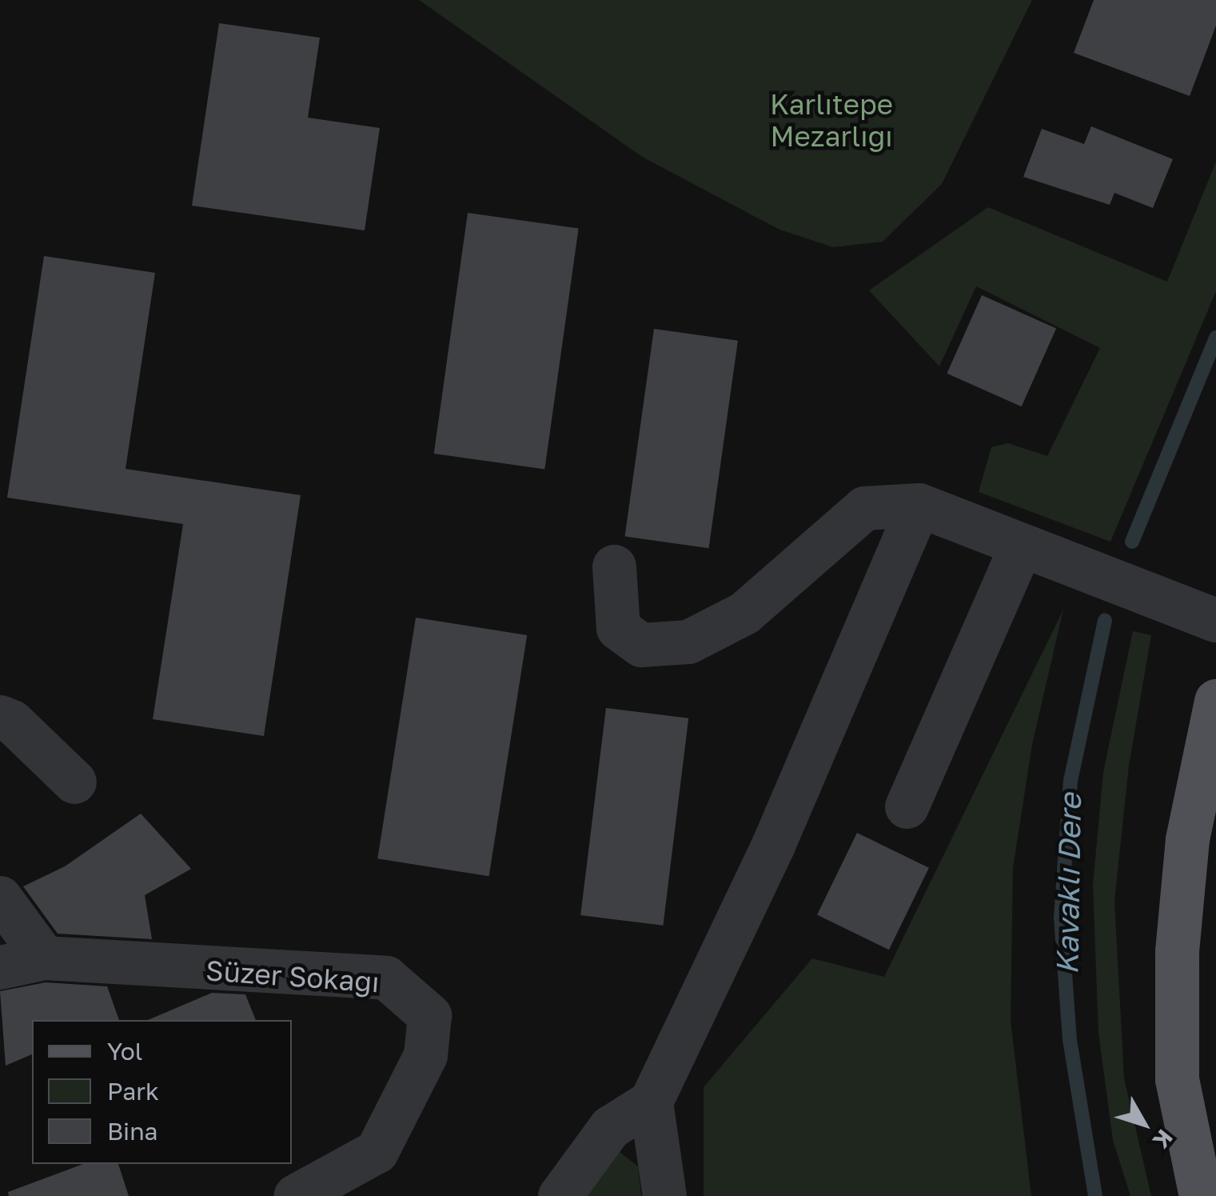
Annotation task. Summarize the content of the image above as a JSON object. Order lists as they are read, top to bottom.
{
  "streets": {
    "street": ["Süzer Sokağı"]
  },
  "water": ["Kavaklı Dere"],
  "parks": ["Karlıtepe Mezarlığı"],
  "legend": ["Yol", "Park", "Bina"],
  "north": "bottom right"
}
